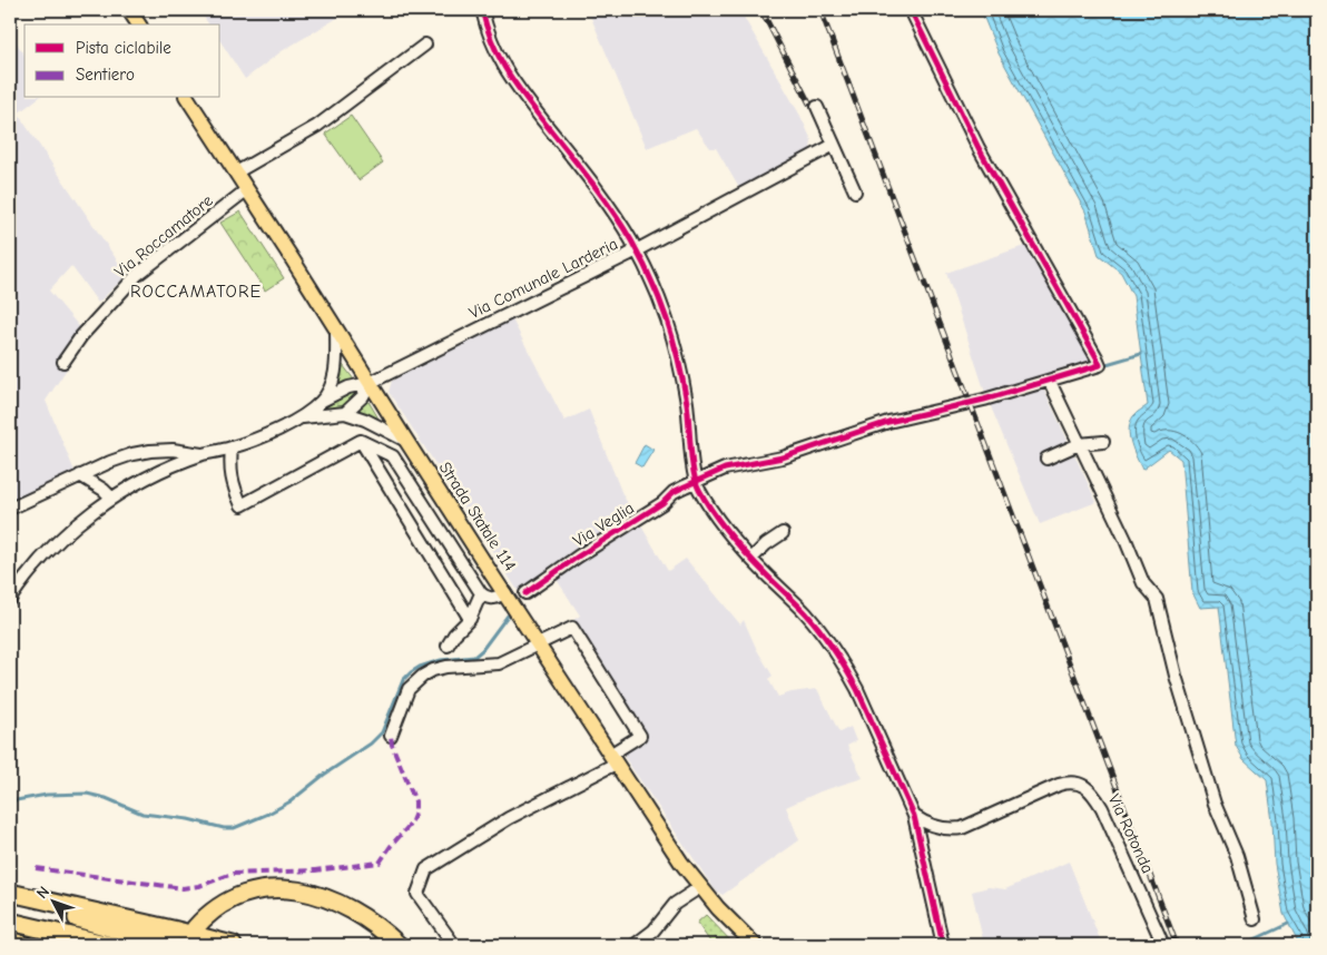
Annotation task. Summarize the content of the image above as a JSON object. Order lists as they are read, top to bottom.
{
  "streets": {
    "main road": ["Strada Statale 114"],
    "street": [
      "Via Roccamatore",
      "Via Comunale Larderia",
      "Via Veglia",
      "Via Rotonda"
    ]
  },
  "crossings": [
    ["Via Roccamatore", "Strada Statale 114"],
    ["Via Comunale Larderia", "Strada Statale 114"]
  ],
  "districts": ["ROCCAMATORE"],
  "legend": ["Pista ciclabile", "Sentiero"],
  "north": "top left"
}
